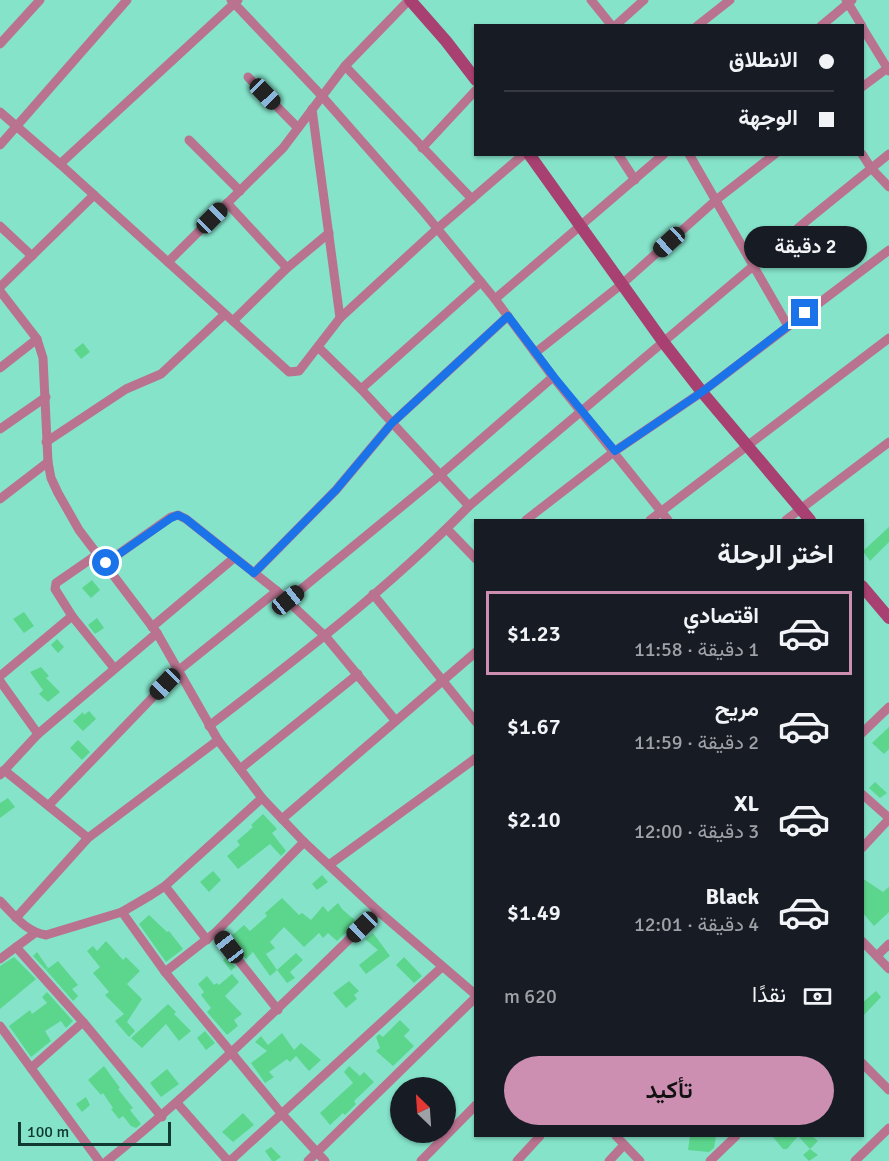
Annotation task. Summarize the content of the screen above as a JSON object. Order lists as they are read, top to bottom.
{
  "scale_bar": "100 m",
  "north": "top left",
  "page": {
    "banner": ["الانطلاق", "الوجهة"],
    "bubble": "2 دقيقة",
    "heading": "اختر الرحلة",
    "list": [
      {
        "name": "اقتصادي",
        "note": "1 دقيقة · 11:58",
        "value": "$1.23"
      },
      {
        "name": "مريح",
        "note": "2 دقيقة · 11:59",
        "value": "$1.67"
      },
      {
        "name": "XL",
        "note": "3 دقيقة · 12:00",
        "value": "$2.10"
      },
      {
        "name": "Black",
        "note": "4 دقيقة · 12:01",
        "value": "$1.49"
      }
    ],
    "pay": ["نقدًا", "620 m"],
    "buttons": "تأكيد",
    "scale": "100 m"
  }
}
